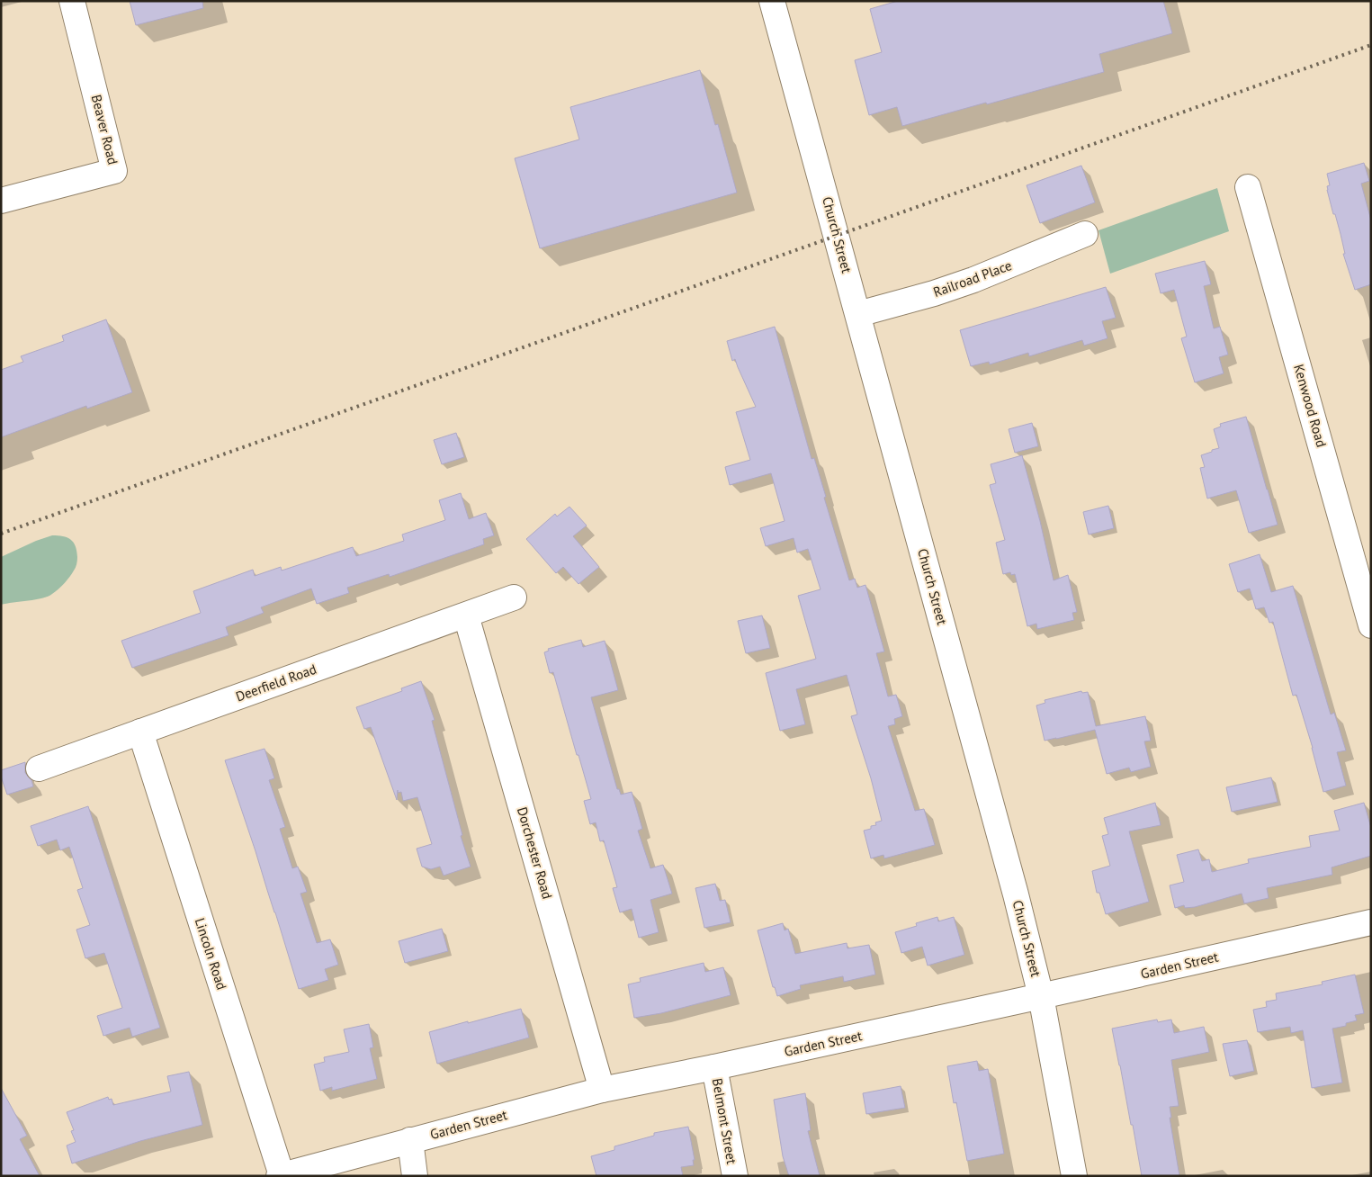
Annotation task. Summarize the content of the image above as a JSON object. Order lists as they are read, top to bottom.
{
  "streets": {
    "street": [
      "Beaver Road",
      "Church Street",
      "Railroad Place",
      "Kenwood Road",
      "Deerfield Road",
      "Dorchester Road",
      "Lincoln Road",
      "Garden Street",
      "Belmont Street"
    ]
  },
  "crossings": [
    ["Church Street", "Railroad Place"],
    ["Church Street", "Garden Street"],
    ["Deerfield Road", "Dorchester Road"],
    ["Deerfield Road", "Lincoln Road"],
    ["Dorchester Road", "Garden Street"],
    ["Lincoln Road", "Garden Street"],
    ["Garden Street", "Belmont Street"]
  ]
}
